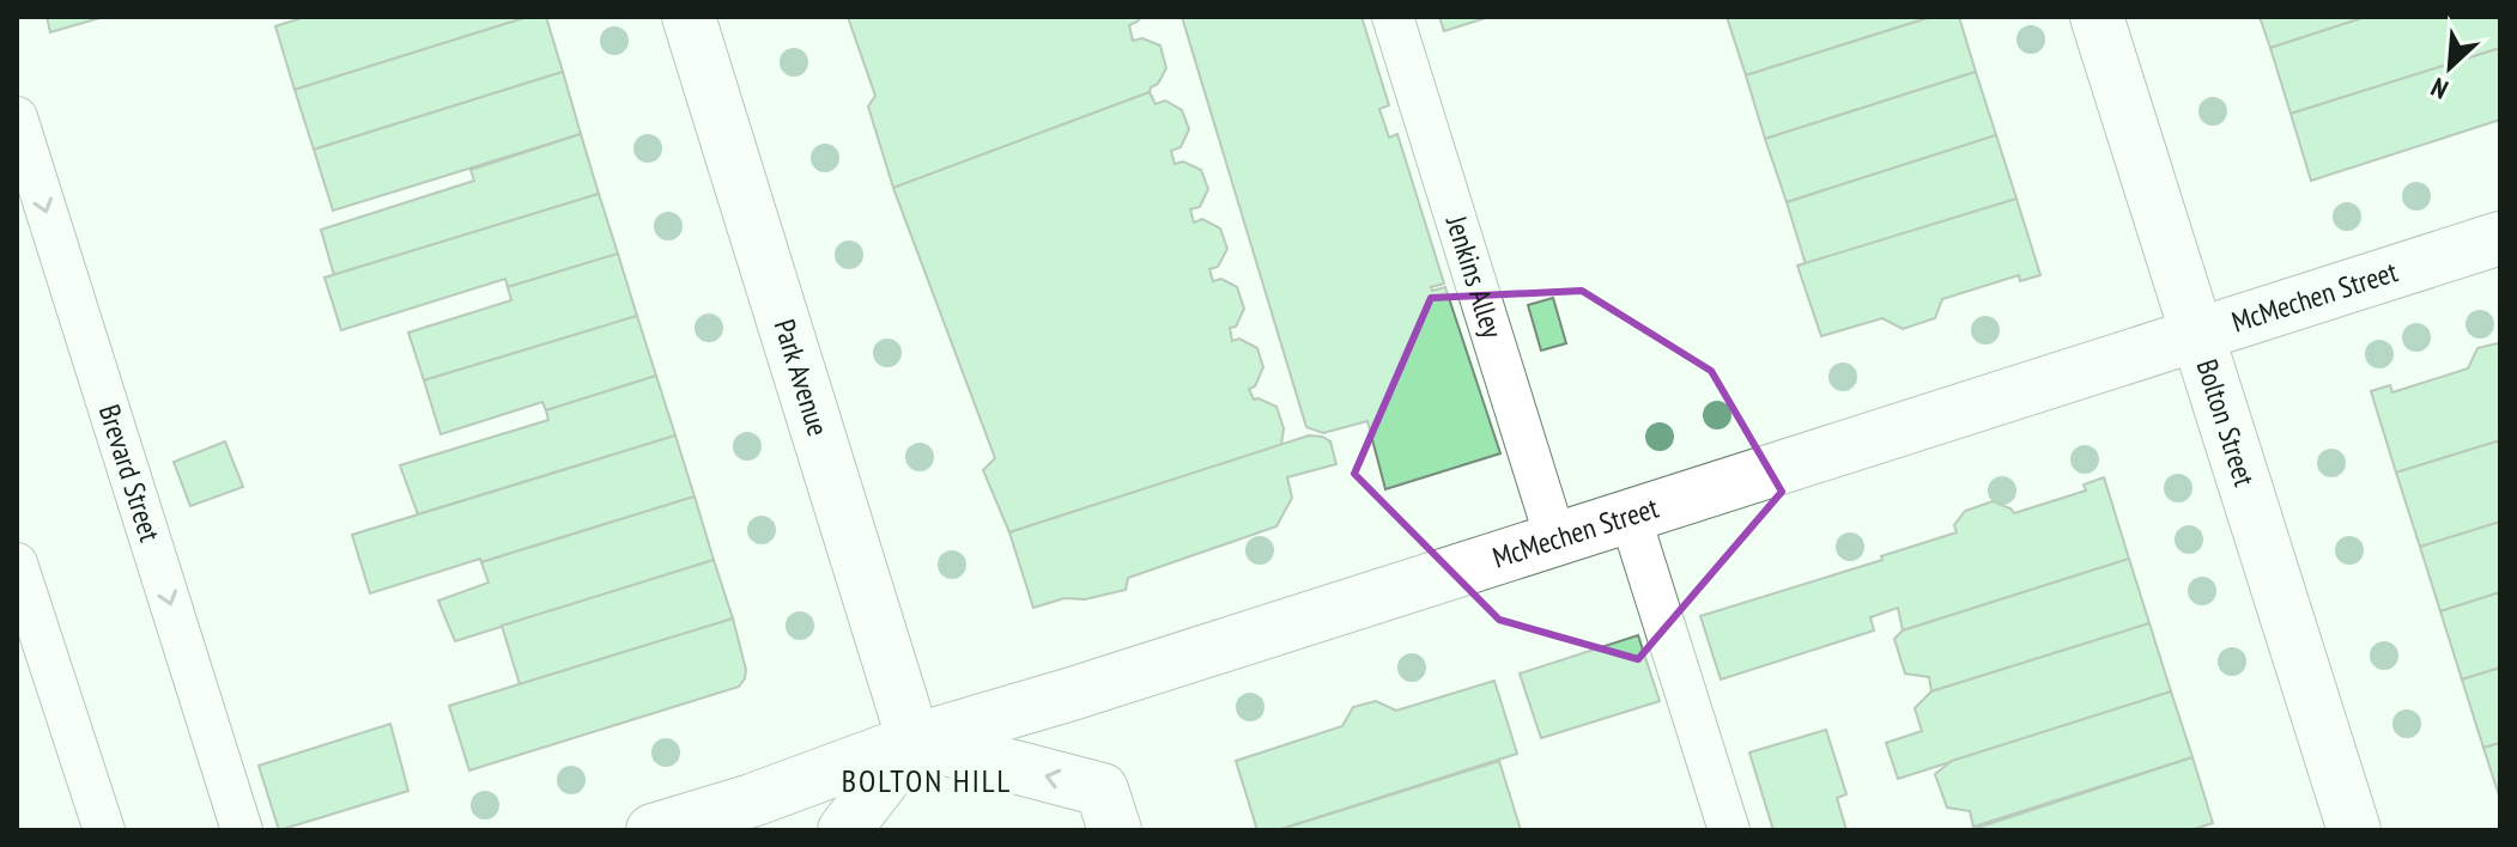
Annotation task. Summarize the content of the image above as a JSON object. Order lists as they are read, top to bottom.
{
  "streets": {
    "street": ["McMechen Street", "Park Avenue", "Bolton Street"],
    "lane": ["Jenkins Alley", "Brevard Street"]
  },
  "crossings": [
    ["Jenkins Alley", "McMechen Street"],
    ["McMechen Street", "Park Avenue"],
    ["McMechen Street", "Bolton Street"]
  ],
  "districts": ["BOLTON HILL"],
  "north": "bottom left"
}
